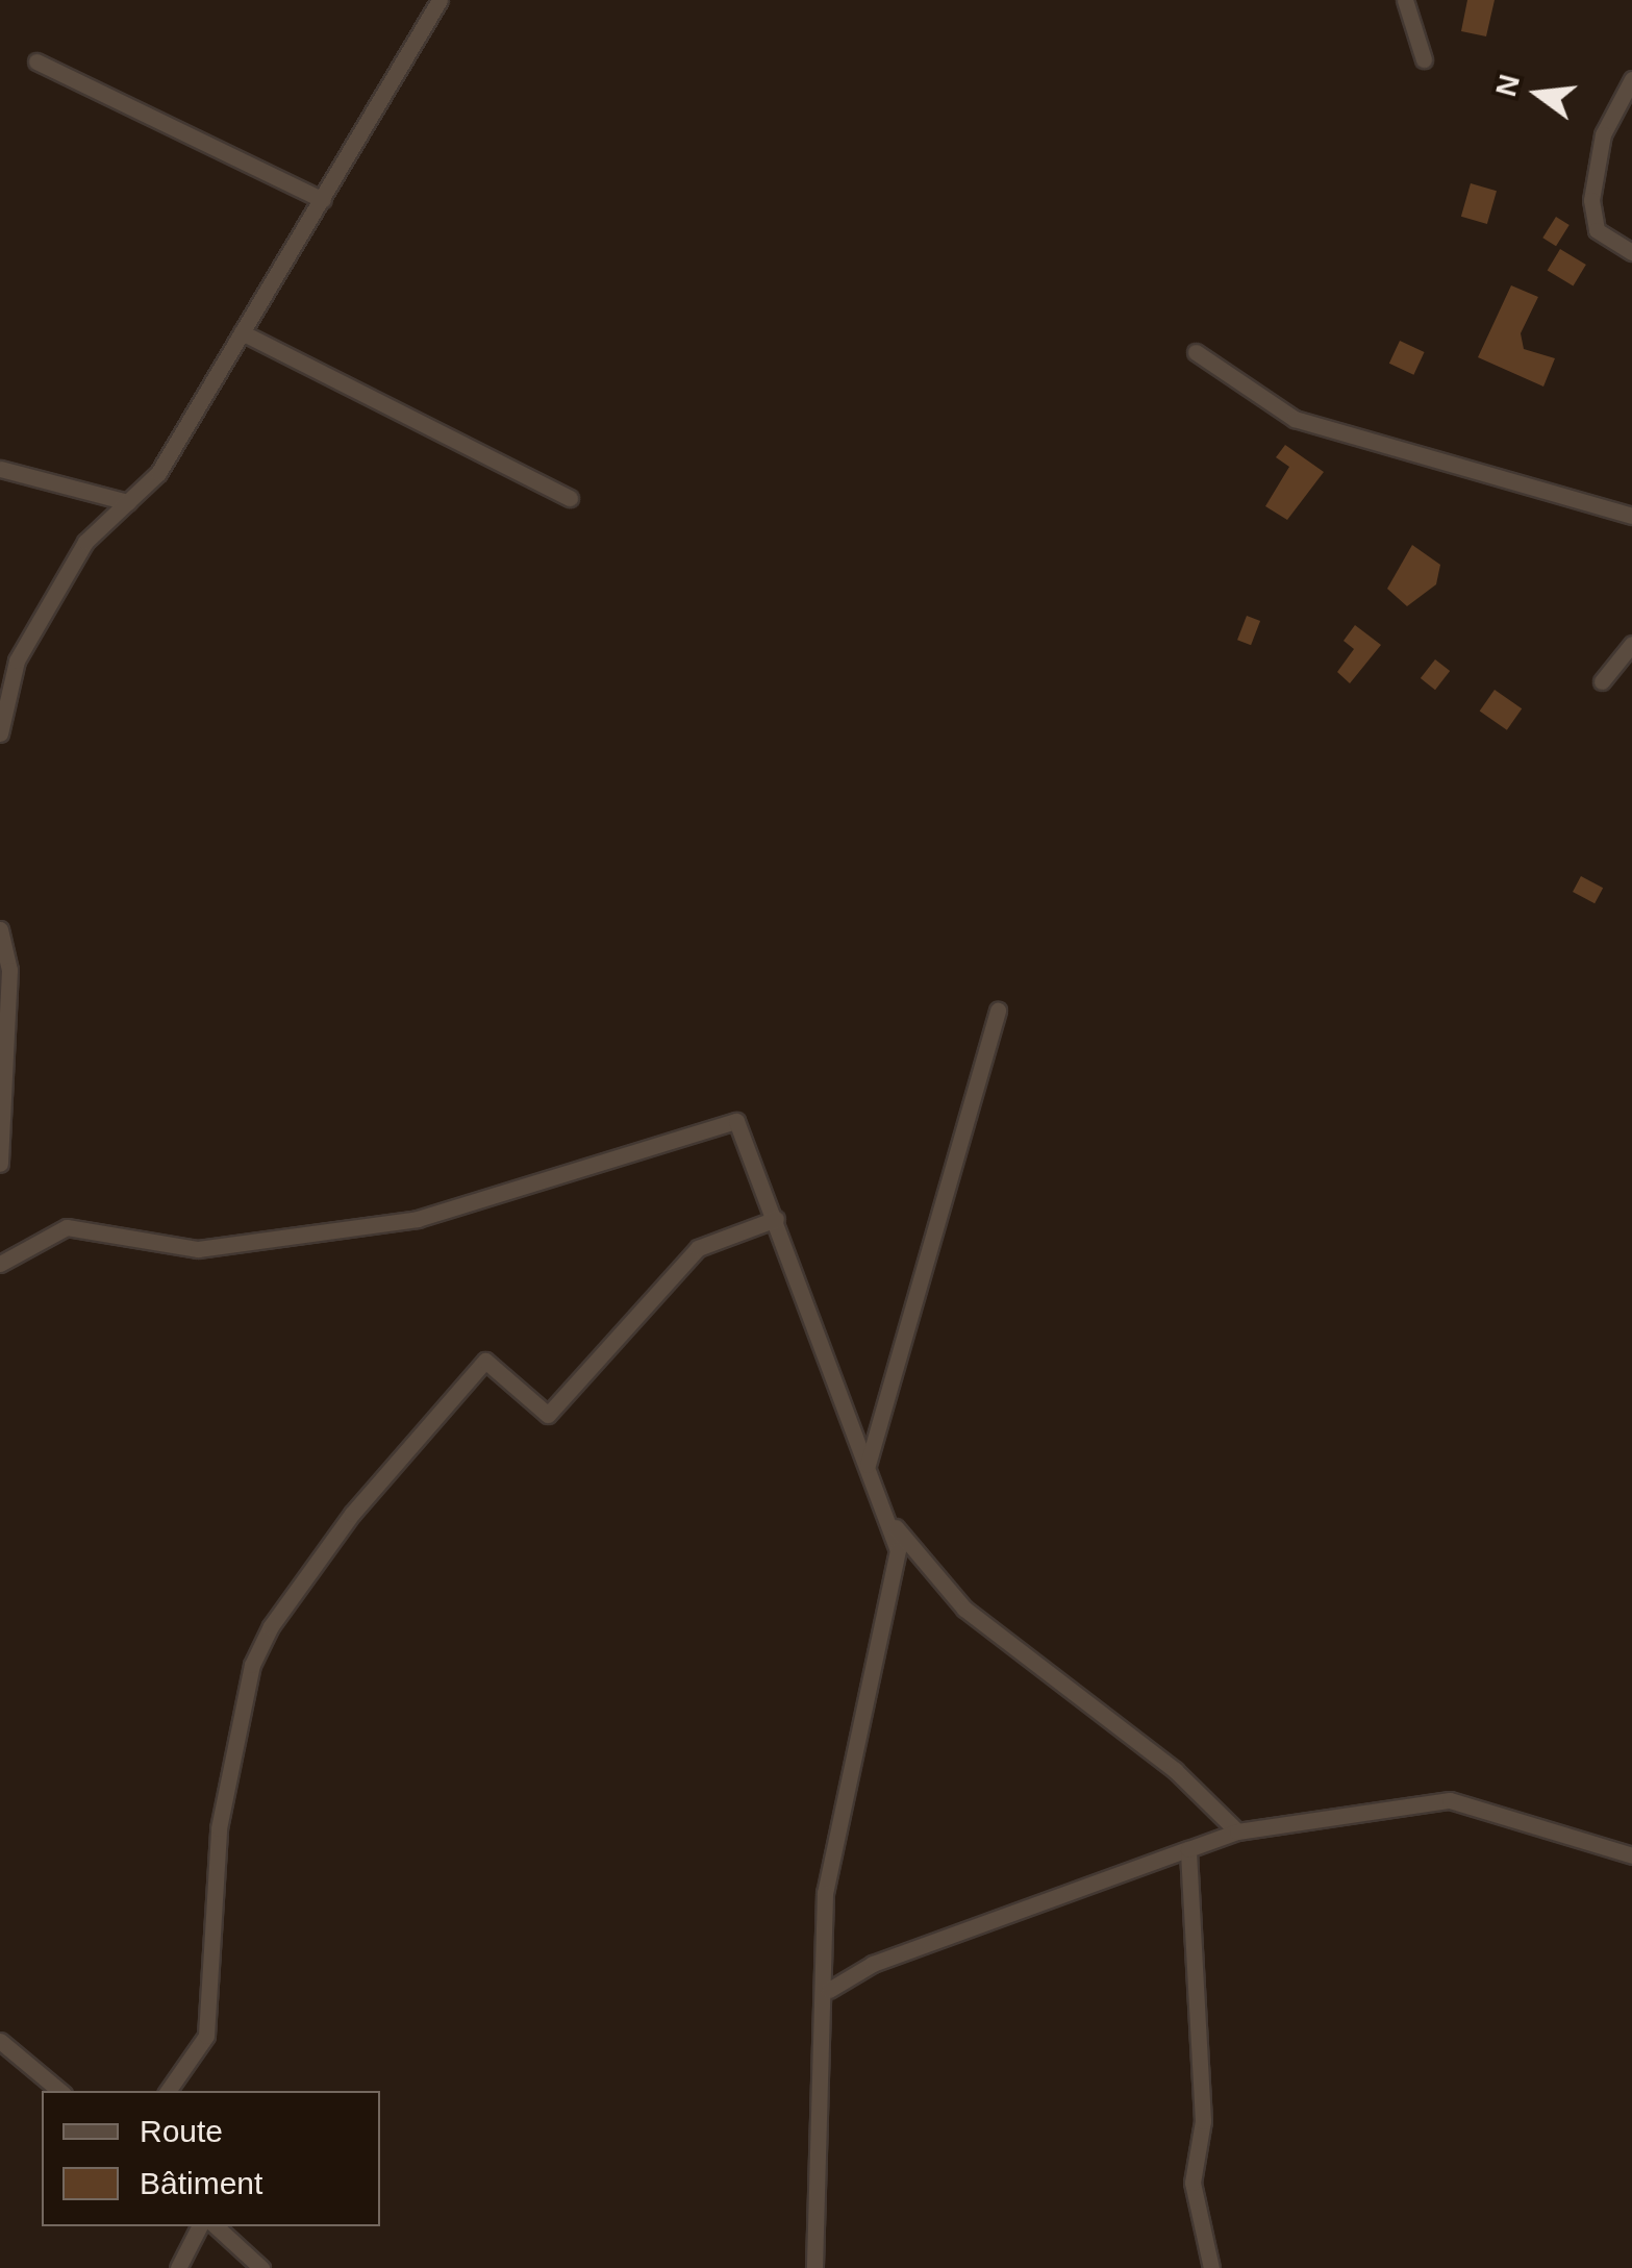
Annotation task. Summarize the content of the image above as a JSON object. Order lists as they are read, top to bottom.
{
  "legend": ["Route", "Bâtiment"],
  "north": "left"
}
